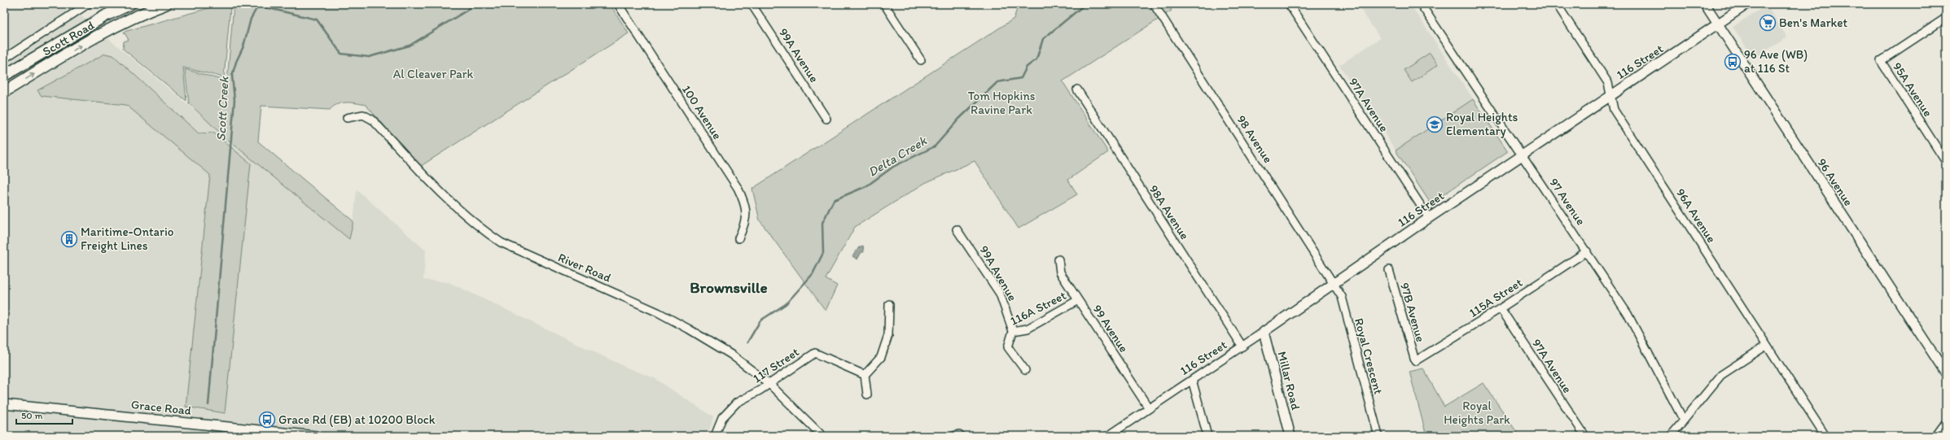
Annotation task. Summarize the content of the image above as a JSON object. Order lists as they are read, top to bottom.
{
  "streets": {
    "main road": ["Scott Road"],
    "street": [
      "99A Avenue",
      "116 Street",
      "95A Avenue",
      "97A Avenue",
      "100 Avenue",
      "98 Avenue",
      "96 Avenue",
      "97 Avenue",
      "98A Avenue",
      "96A Avenue",
      "River Road",
      "115A Street",
      "116A Street",
      "97B Avenue",
      "99 Avenue",
      "Royal Crescent",
      "117 Street",
      "Millar Road",
      "Grace Road"
    ]
  },
  "crossings": [
    ["99A Avenue", "116A Street"],
    ["116 Street", "97A Avenue"],
    ["116 Street", "98 Avenue"],
    ["116 Street", "96 Avenue"],
    ["116 Street", "97 Avenue"],
    ["116 Street", "98A Avenue"],
    ["116 Street", "96A Avenue"],
    ["116 Street", "99 Avenue"],
    ["116 Street", "Royal Crescent"],
    ["116 Street", "Millar Road"],
    ["97A Avenue", "115A Street"],
    ["98 Avenue", "Royal Crescent"],
    ["97 Avenue", "115A Street"],
    ["River Road", "117 Street"],
    ["115A Street", "97B Avenue"],
    ["116A Street", "99 Avenue"]
  ],
  "districts": ["Brownsville"],
  "water": ["Scott Creek", "Delta Creek"],
  "parks": ["Al Cleaver Park", "Tom Hopkins Ravine Park", "Royal Heights Park"],
  "places": {
    "supermarket": ["Ben's Market"],
    "bus stop": ["96 Ave (WB) at 116 St", "Grace Rd (EB) at 10200 Block"],
    "school or university": ["Royal Heights Elementary"],
    "building": ["Maritime-Ontario Freight Lines"]
  },
  "scale_bar": "50 m"
}
